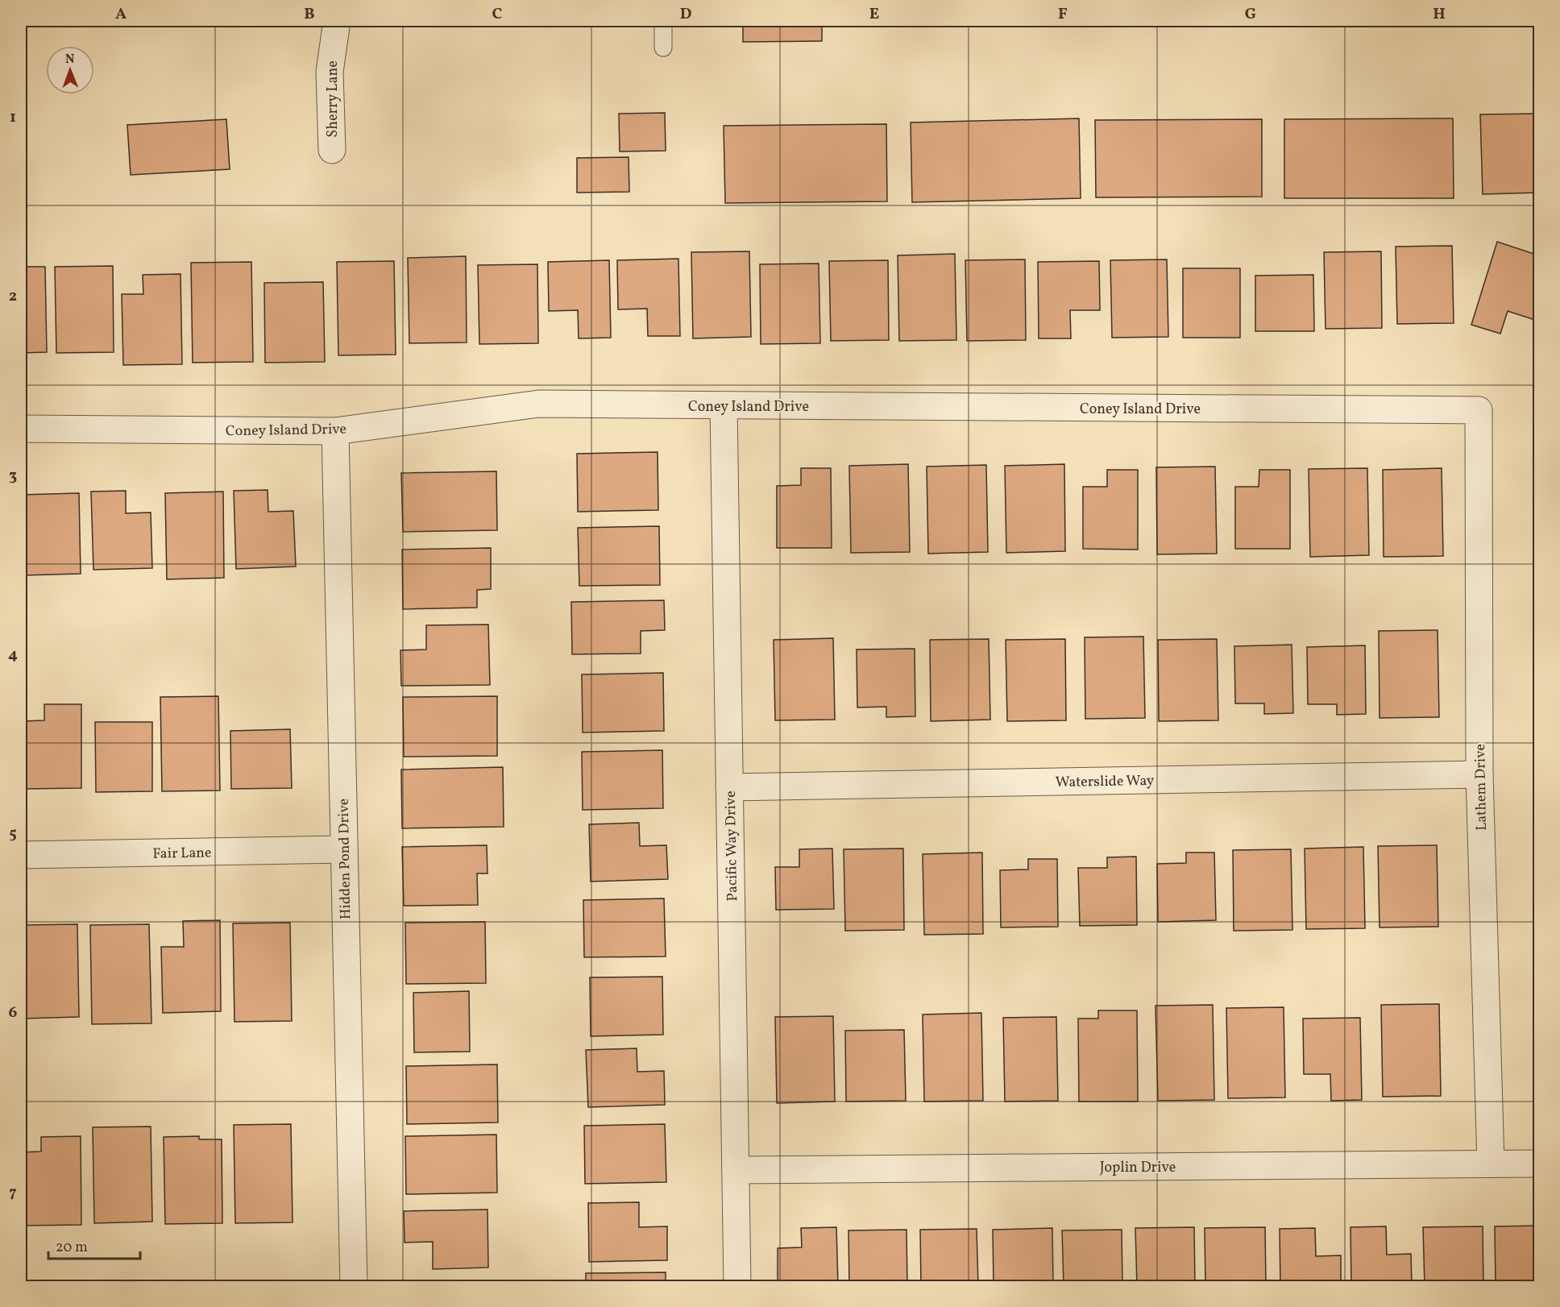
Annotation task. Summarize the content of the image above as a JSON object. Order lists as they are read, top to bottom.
{
  "streets": {
    "street": [
      "Sherry Lane",
      "Coney Island Drive",
      "Waterslide Way",
      "Lathem Drive",
      "Pacific Way Drive",
      "Fair Lane",
      "Hidden Pond Drive",
      "Joplin Drive"
    ]
  },
  "crossings": [
    ["Coney Island Drive", "Lathem Drive"],
    ["Coney Island Drive", "Pacific Way Drive"],
    ["Coney Island Drive", "Hidden Pond Drive"],
    ["Waterslide Way", "Lathem Drive"],
    ["Waterslide Way", "Pacific Way Drive"],
    ["Lathem Drive", "Joplin Drive"],
    ["Pacific Way Drive", "Joplin Drive"],
    ["Fair Lane", "Hidden Pond Drive"]
  ],
  "scale_bar": "20 m",
  "north": "top",
  "grid": {
    "columns": [
      "A",
      "B",
      "C",
      "D",
      "E",
      "F",
      "G",
      "H"
    ],
    "rows": [
      "1",
      "2",
      "3",
      "4",
      "5",
      "6",
      "7"
    ]
  }
}
